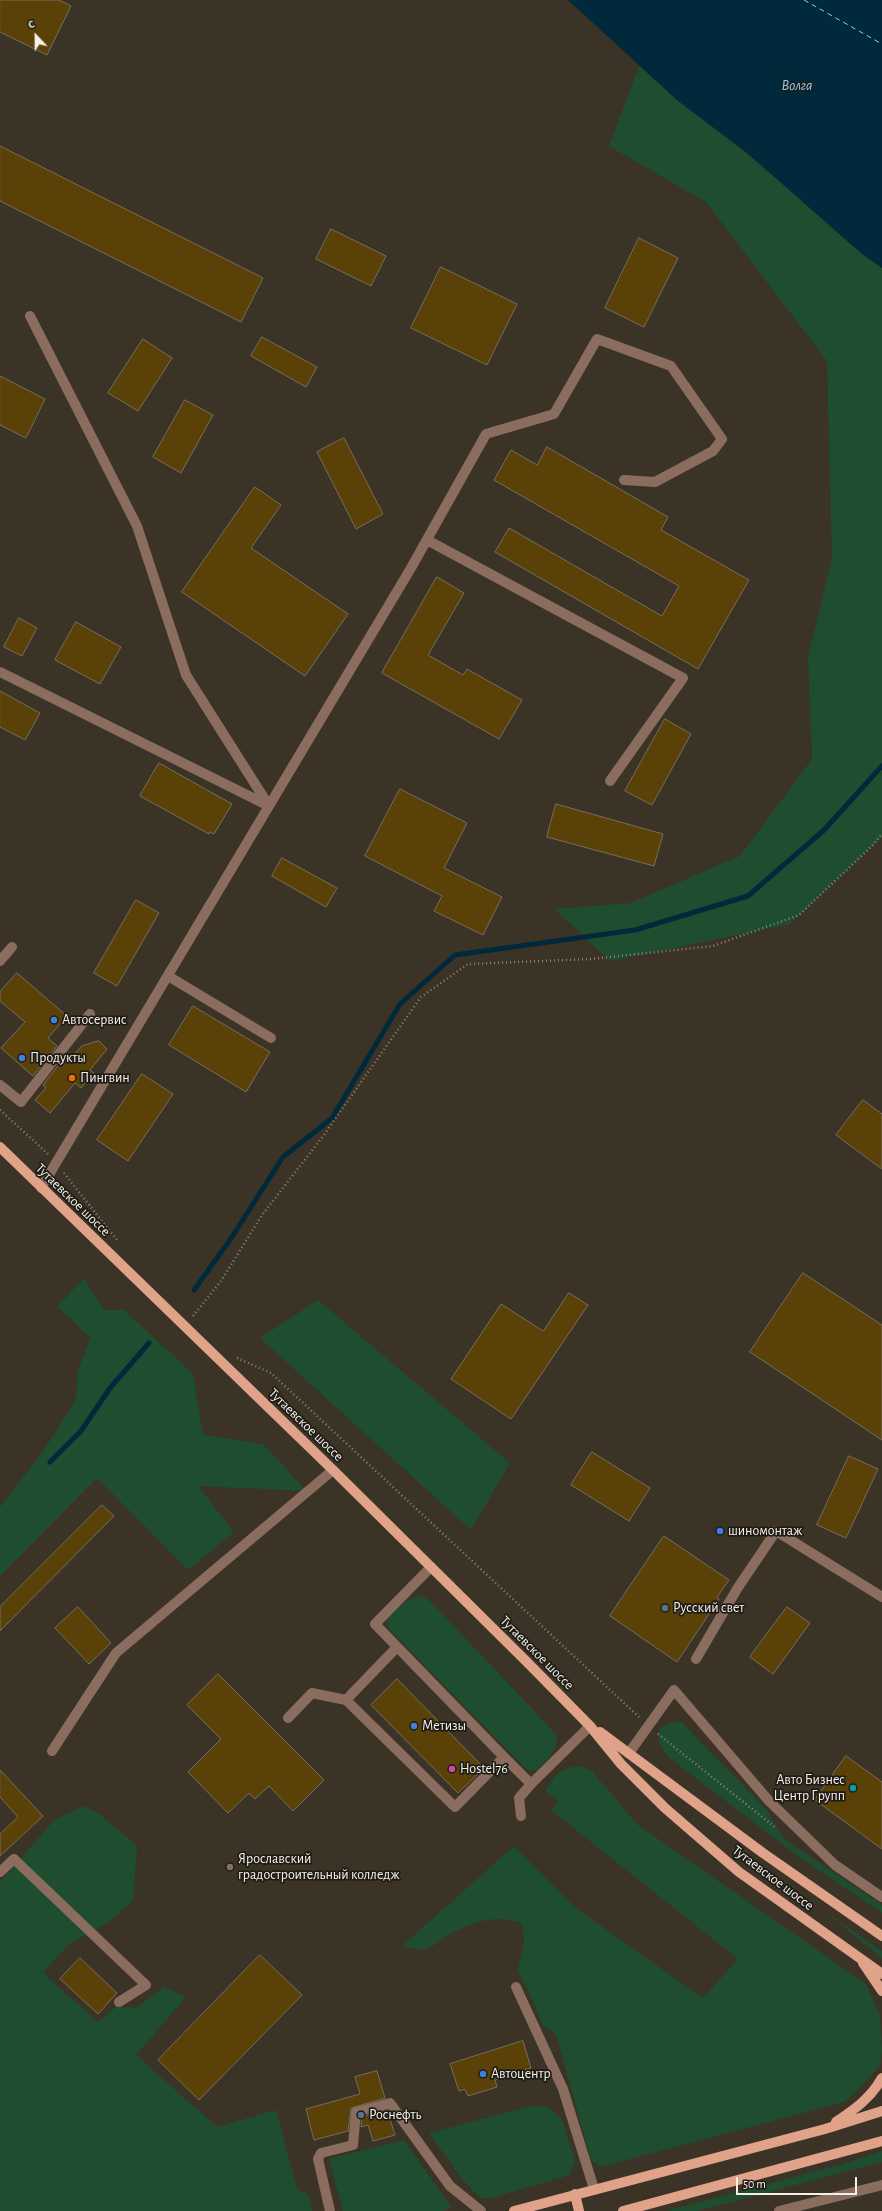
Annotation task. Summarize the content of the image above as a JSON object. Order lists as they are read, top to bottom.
{
  "streets": {
    "main road": ["Тутаевское шоссе"]
  },
  "water": ["Волга"],
  "places": [
    "Автосервис",
    "Продукты",
    "Пингвин",
    "шиномонтаж",
    "Русский свет",
    "Метизы",
    "Hostel76",
    "Авто Бизнес Центр Групп",
    "Ярославский градостроительный колледж",
    "Автоцентр",
    "Роснефть"
  ],
  "scale_bar": "50 m",
  "north": "top"
}
